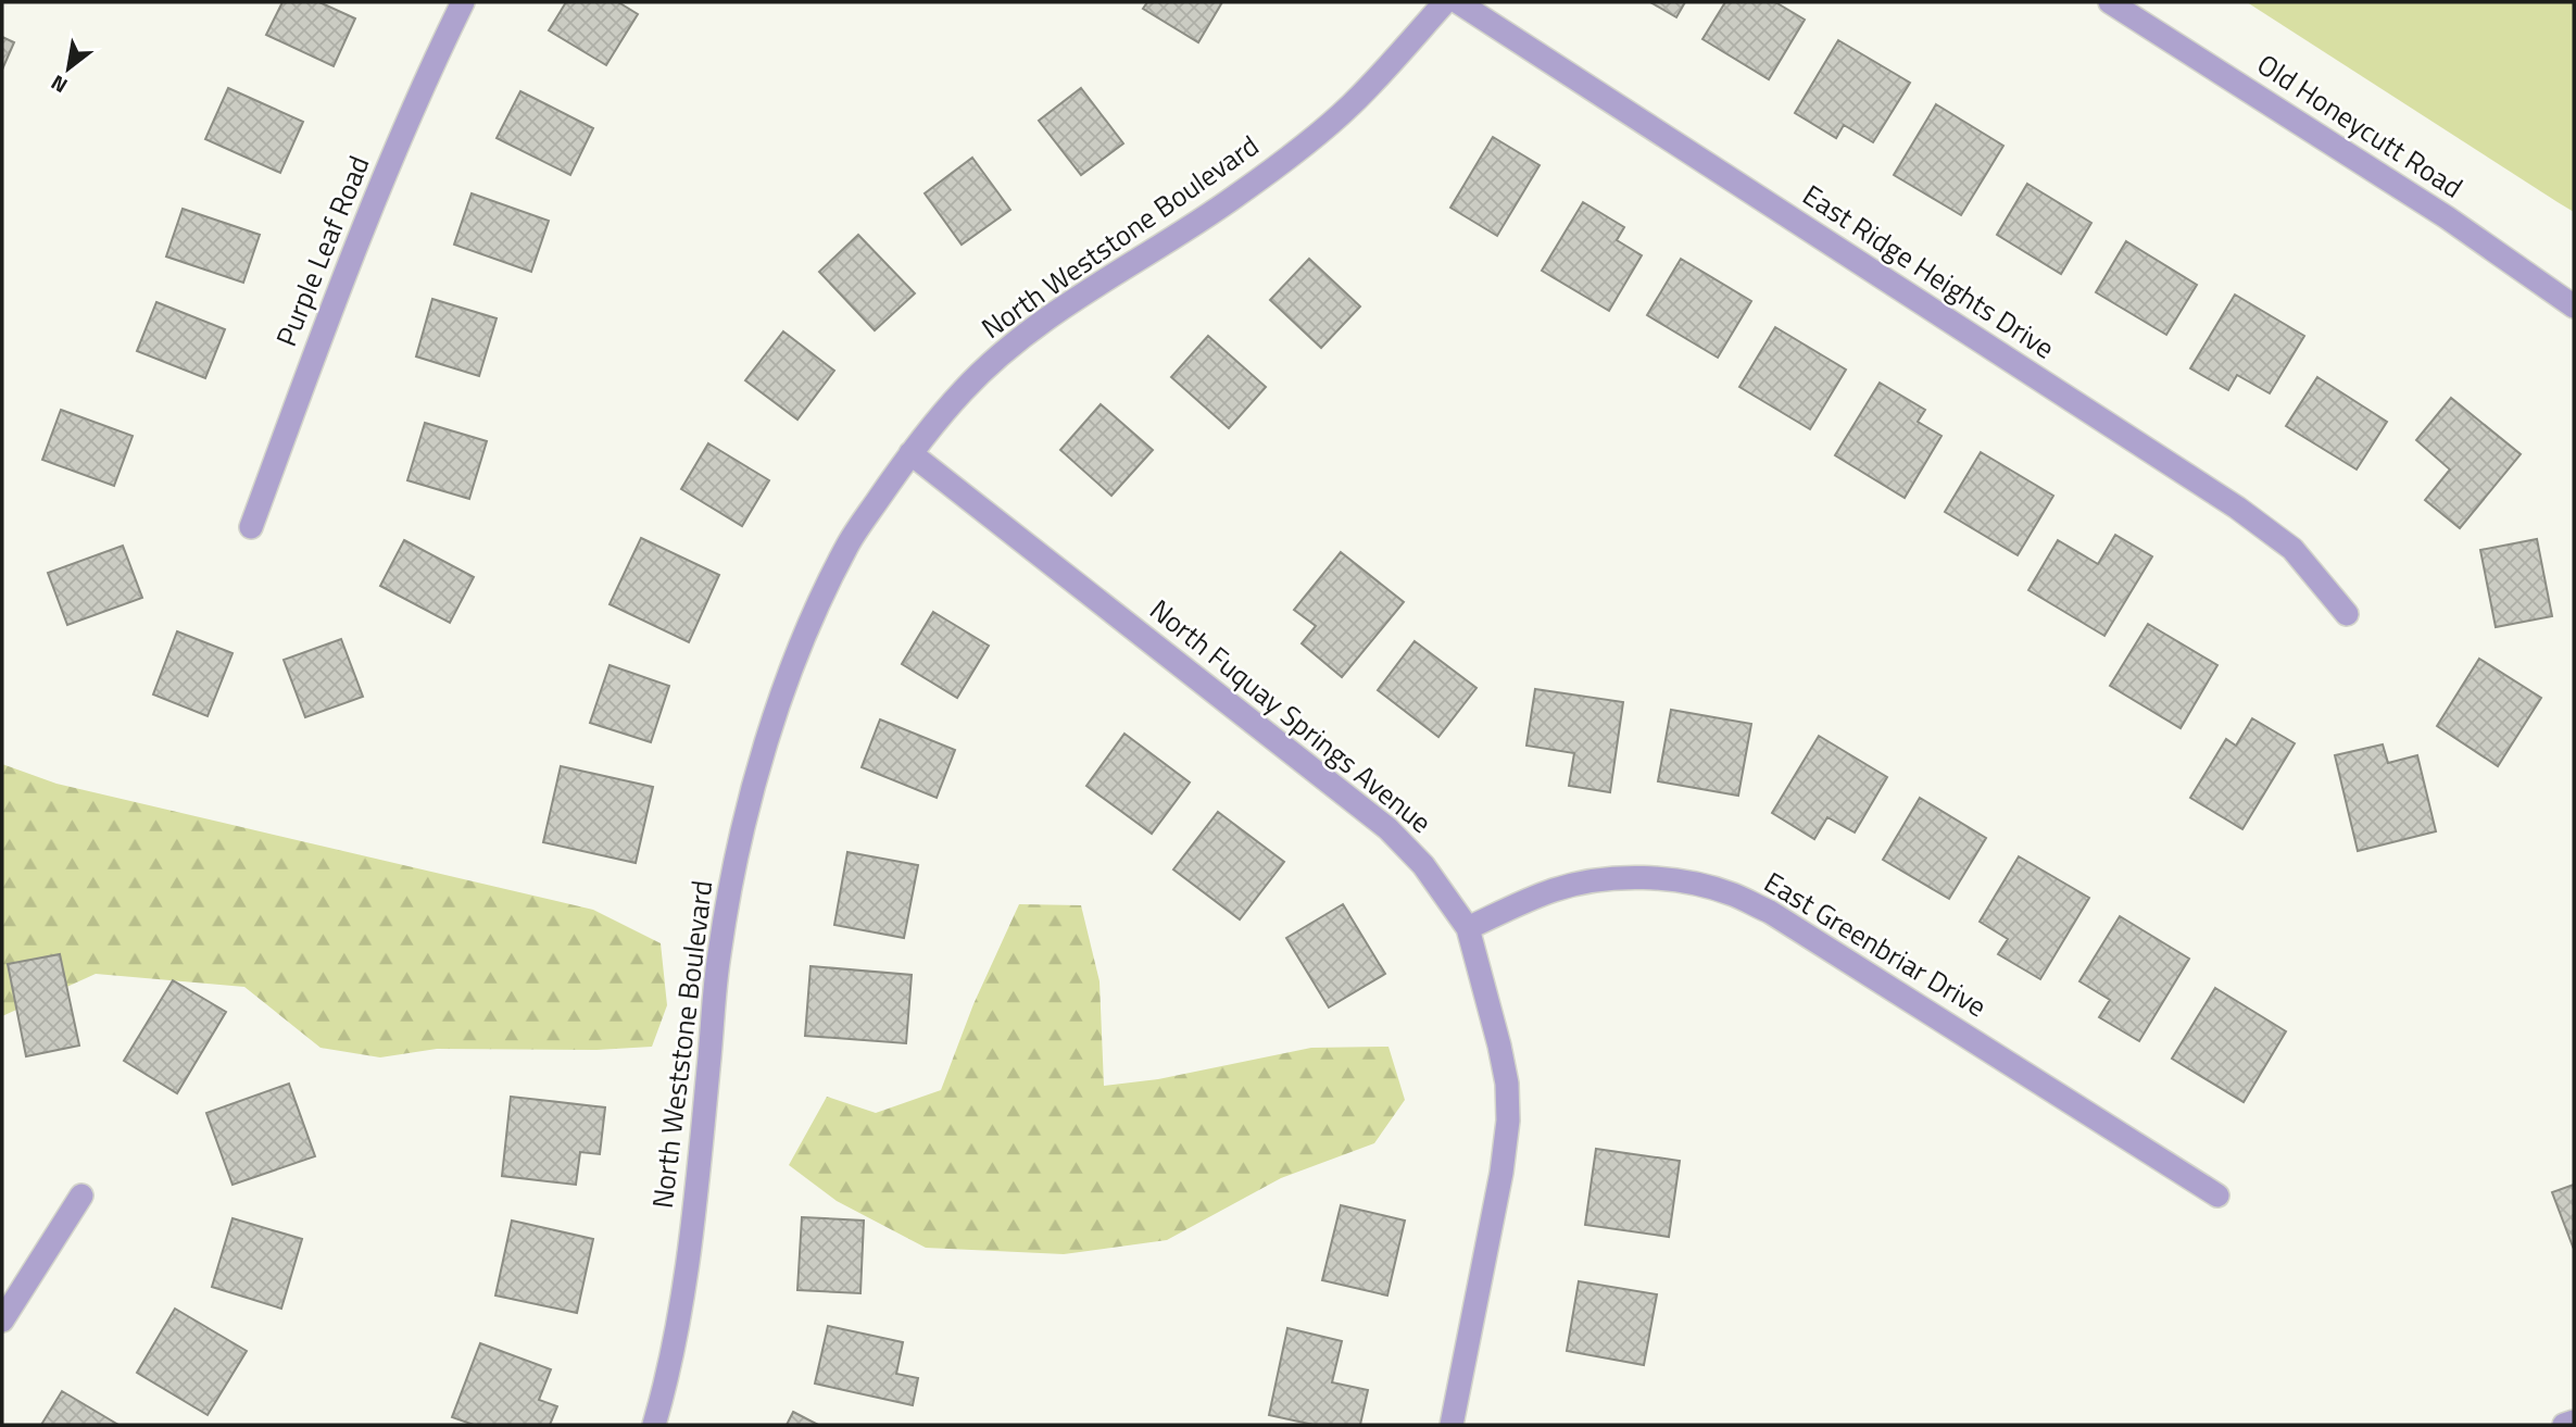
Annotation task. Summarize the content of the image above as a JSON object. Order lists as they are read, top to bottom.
{
  "streets": {
    "street": [
      "Old Honeycutt Road",
      "North Weststone Boulevard",
      "Purple Leaf Road",
      "East Ridge Heights Drive",
      "North Fuquay Springs Avenue",
      "East Greenbriar Drive"
    ]
  },
  "crossings": [
    ["North Weststone Boulevard", "North Fuquay Springs Avenue"],
    ["North Fuquay Springs Avenue", "East Greenbriar Drive"]
  ],
  "north": "bottom left"
}
